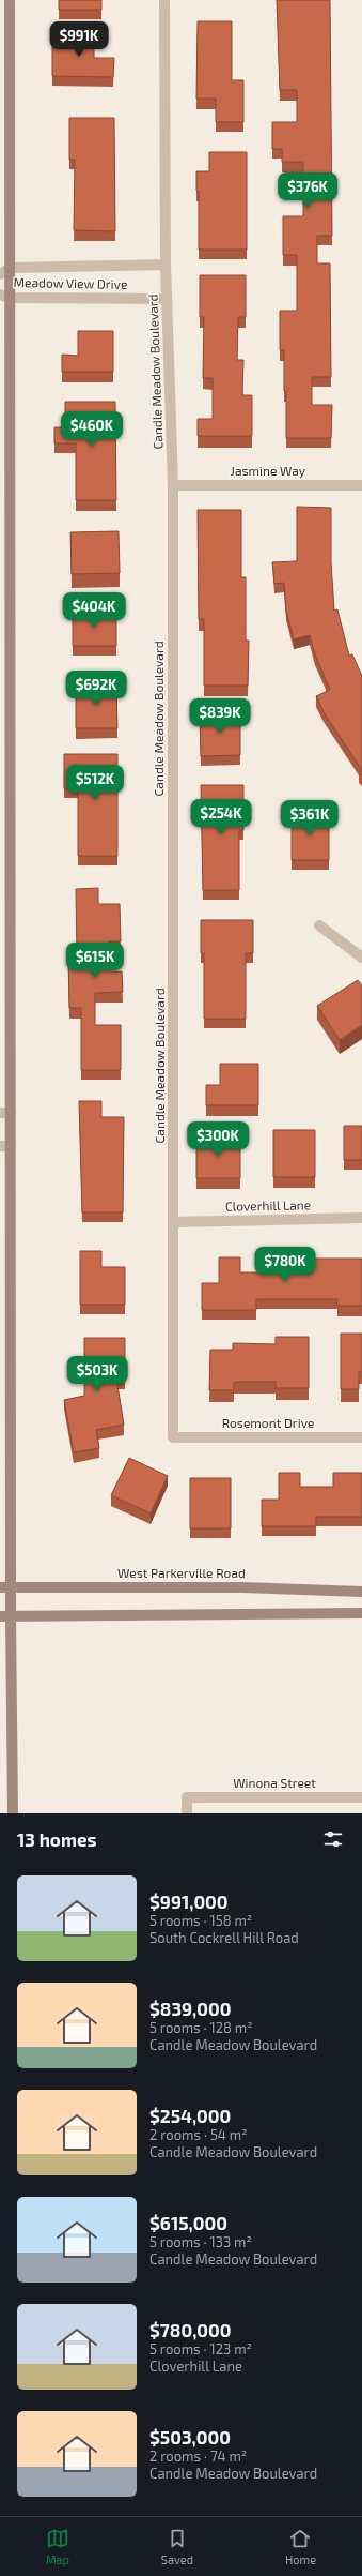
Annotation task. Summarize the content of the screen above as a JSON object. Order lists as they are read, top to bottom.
{
  "streets": {
    "main road": ["West Parkerville Road"],
    "street": [
      "Meadow View Drive",
      "Candle Meadow Boulevard",
      "Jasmine Way",
      "Cloverhill Lane",
      "Rosemont Drive",
      "Winona Street"
    ]
  },
  "crossings": [
    ["Meadow View Drive", "Candle Meadow Boulevard"],
    ["Candle Meadow Boulevard", "Jasmine Way"],
    ["Candle Meadow Boulevard", "Cloverhill Lane"],
    ["Candle Meadow Boulevard", "Rosemont Drive"]
  ],
  "page": {
    "price": [
      "$991K",
      "$376K",
      "$460K",
      "$404K",
      "$692K",
      "$839K",
      "$512K",
      "$254K",
      "$361K",
      "$615K",
      "$300K",
      "$780K",
      "$503K"
    ],
    "heading": "13 homes",
    "list": [
      {
        "name": "$991,000",
        "note": "5 rooms · 158 m² · South Cockrell Hill Road"
      },
      {
        "name": "$839,000",
        "note": "5 rooms · 128 m² · Candle Meadow Boulevard"
      },
      {
        "name": "$254,000",
        "note": "2 rooms · 54 m² · Candle Meadow Boulevard"
      },
      {
        "name": "$615,000",
        "note": "5 rooms · 133 m² · Candle Meadow Boulevard"
      },
      {
        "name": "$780,000",
        "note": "5 rooms · 123 m² · Cloverhill Lane"
      },
      {
        "name": "$503,000",
        "note": "2 rooms · 74 m² · Candle Meadow Boulevard"
      }
    ],
    "tabs": ["Map", "Saved", "Home"]
  }
}
